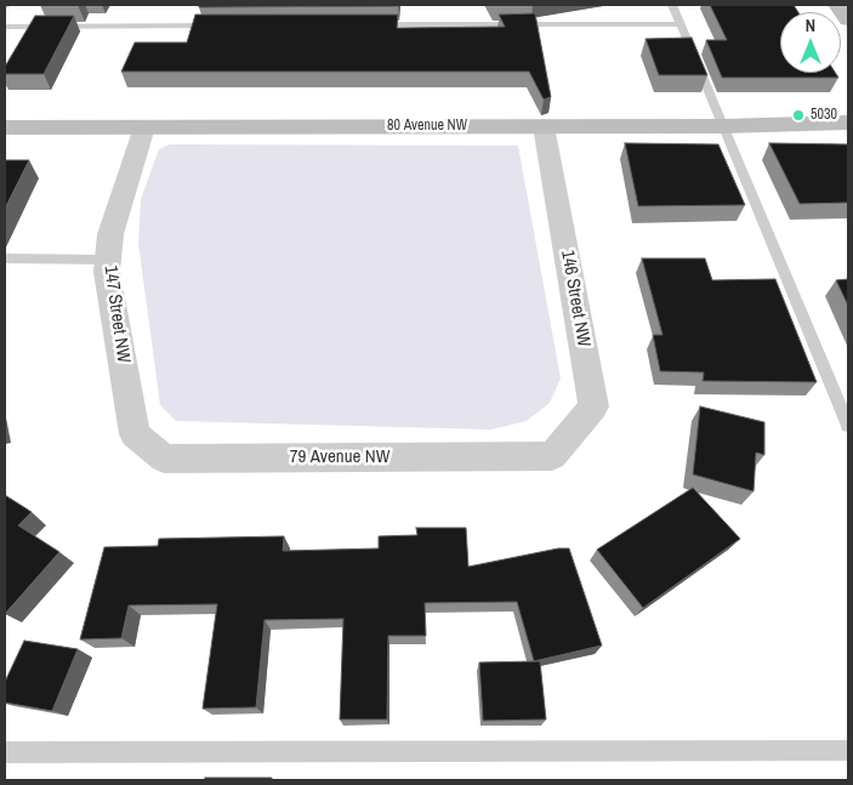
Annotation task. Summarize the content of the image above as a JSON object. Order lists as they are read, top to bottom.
{
  "streets": {
    "street": [
      "80 Avenue NW",
      "146 Street NW",
      "147 Street NW",
      "79 Avenue NW"
    ]
  },
  "crossings": [
    ["80 Avenue NW", "146 Street NW"],
    ["80 Avenue NW", "147 Street NW"],
    ["146 Street NW", "79 Avenue NW"],
    ["147 Street NW", "79 Avenue NW"]
  ],
  "places": ["5030"],
  "north": "top"
}
